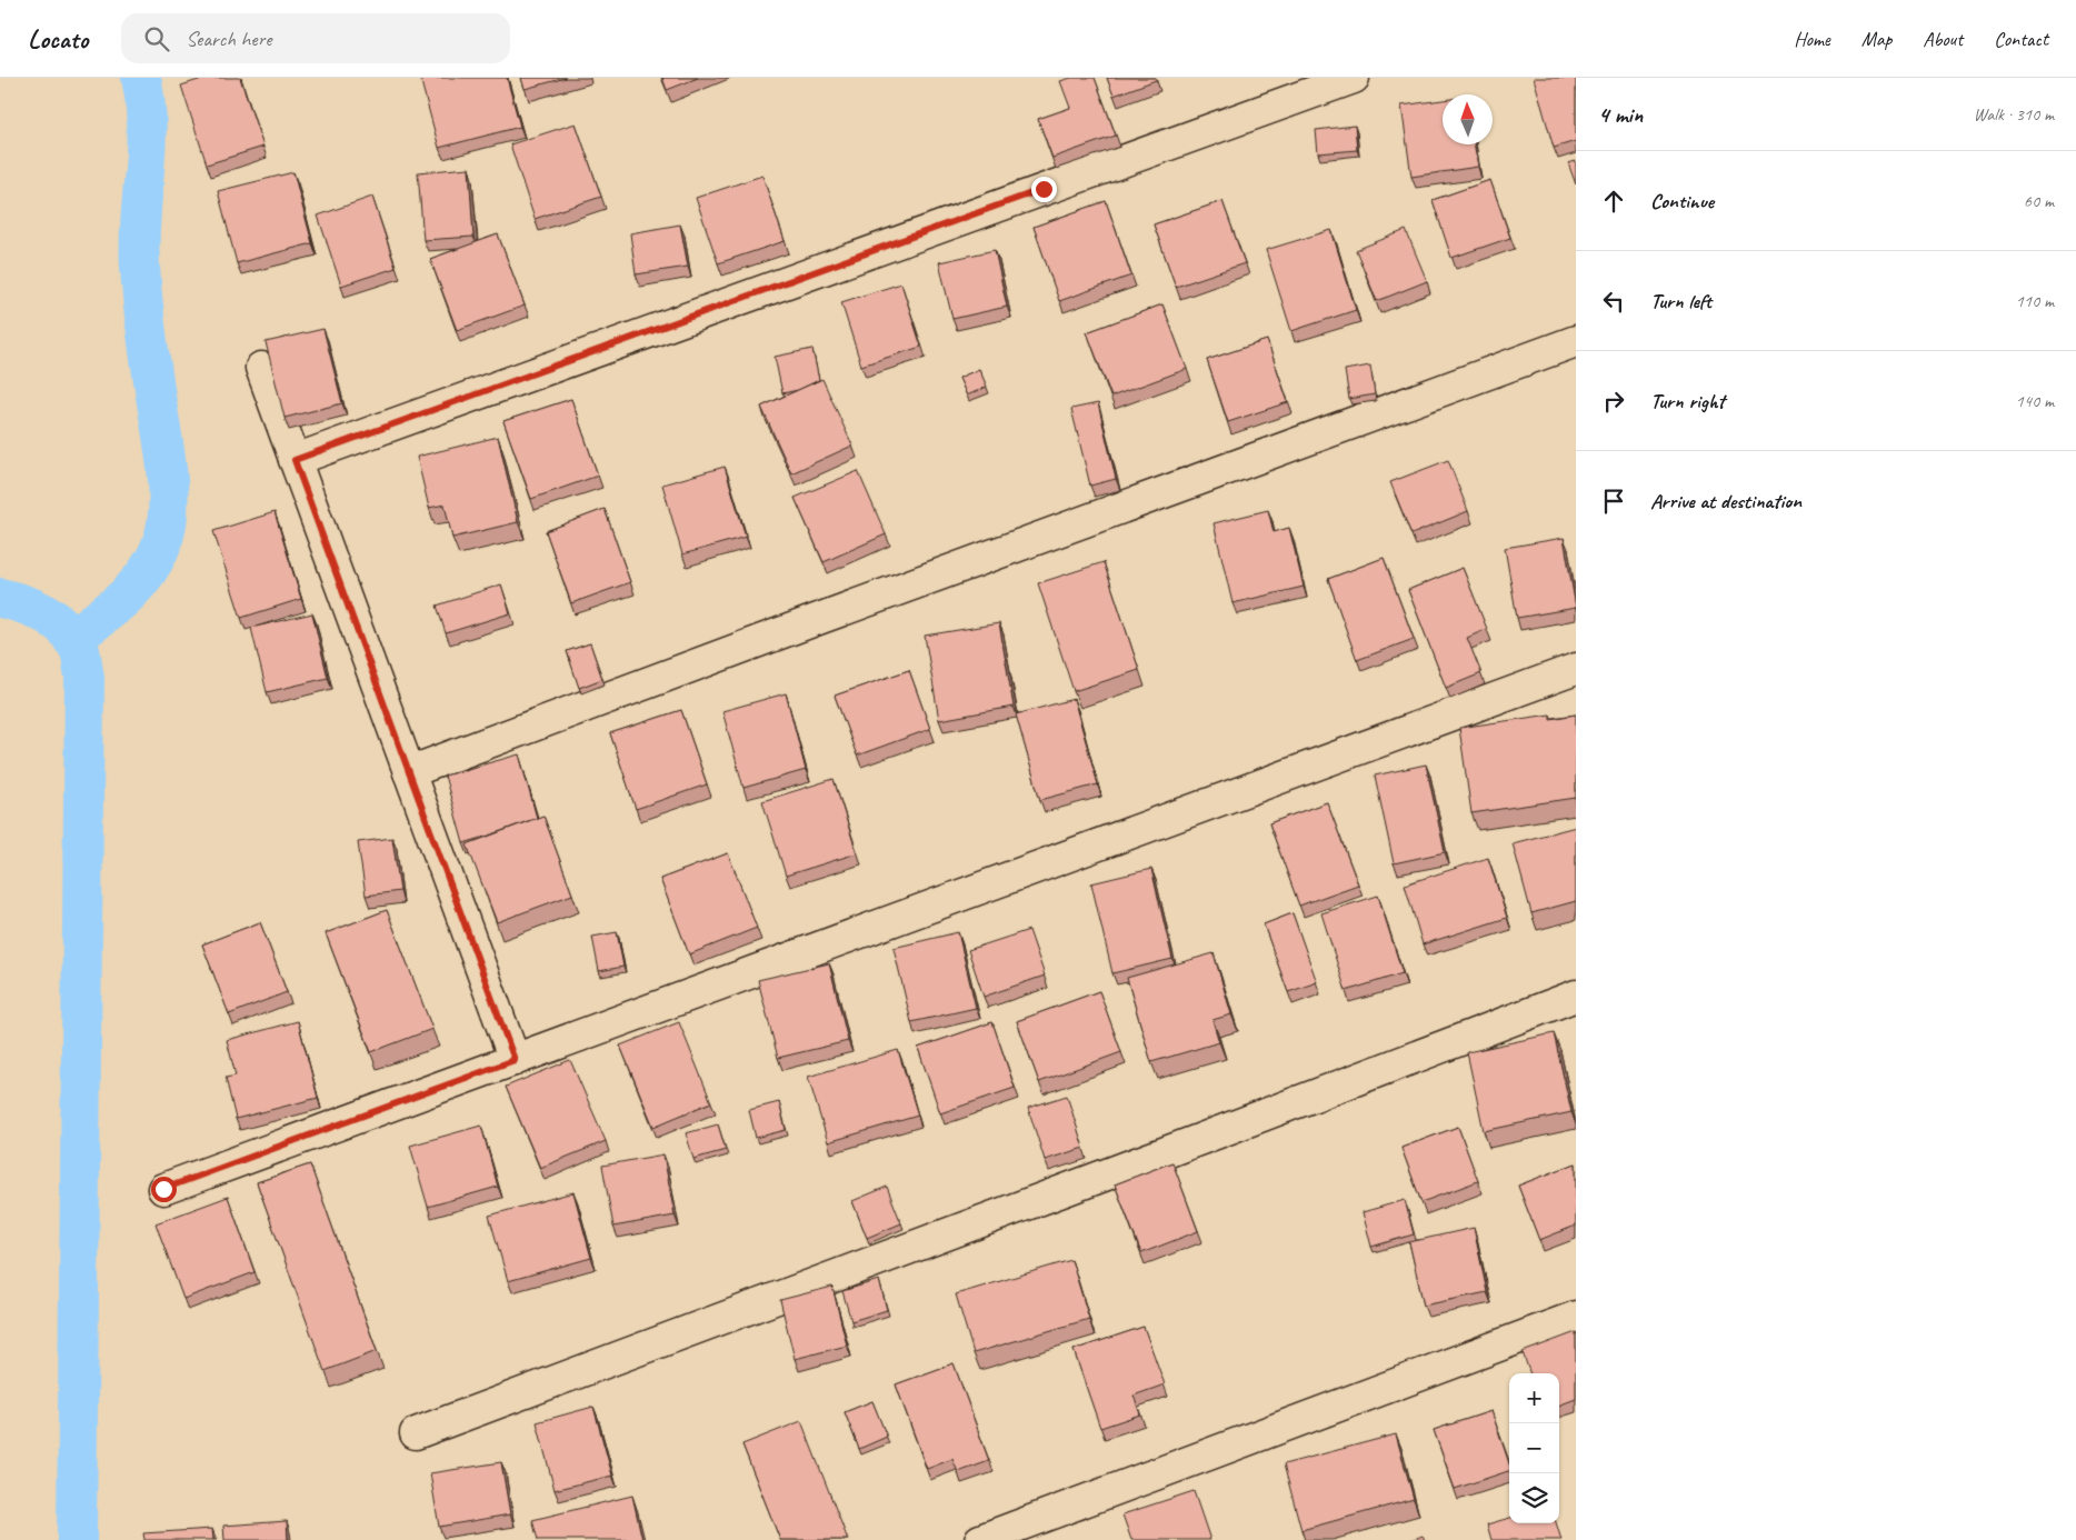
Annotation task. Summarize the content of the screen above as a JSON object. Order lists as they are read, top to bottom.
{
  "north": "top",
  "page": {
    "header": "Locato",
    "search": "Search here",
    "nav": [
      "Home",
      "Map",
      "About",
      "Contact"
    ],
    "heading": ["4 min", "Walk · 310 m"],
    "list": [
      ["Continue", "60 m"],
      ["Turn left", "110 m"],
      ["Turn right", "140 m"],
      "Arrive at destination"
    ],
    "map_buttons": ["+", "−"]
  }
}
